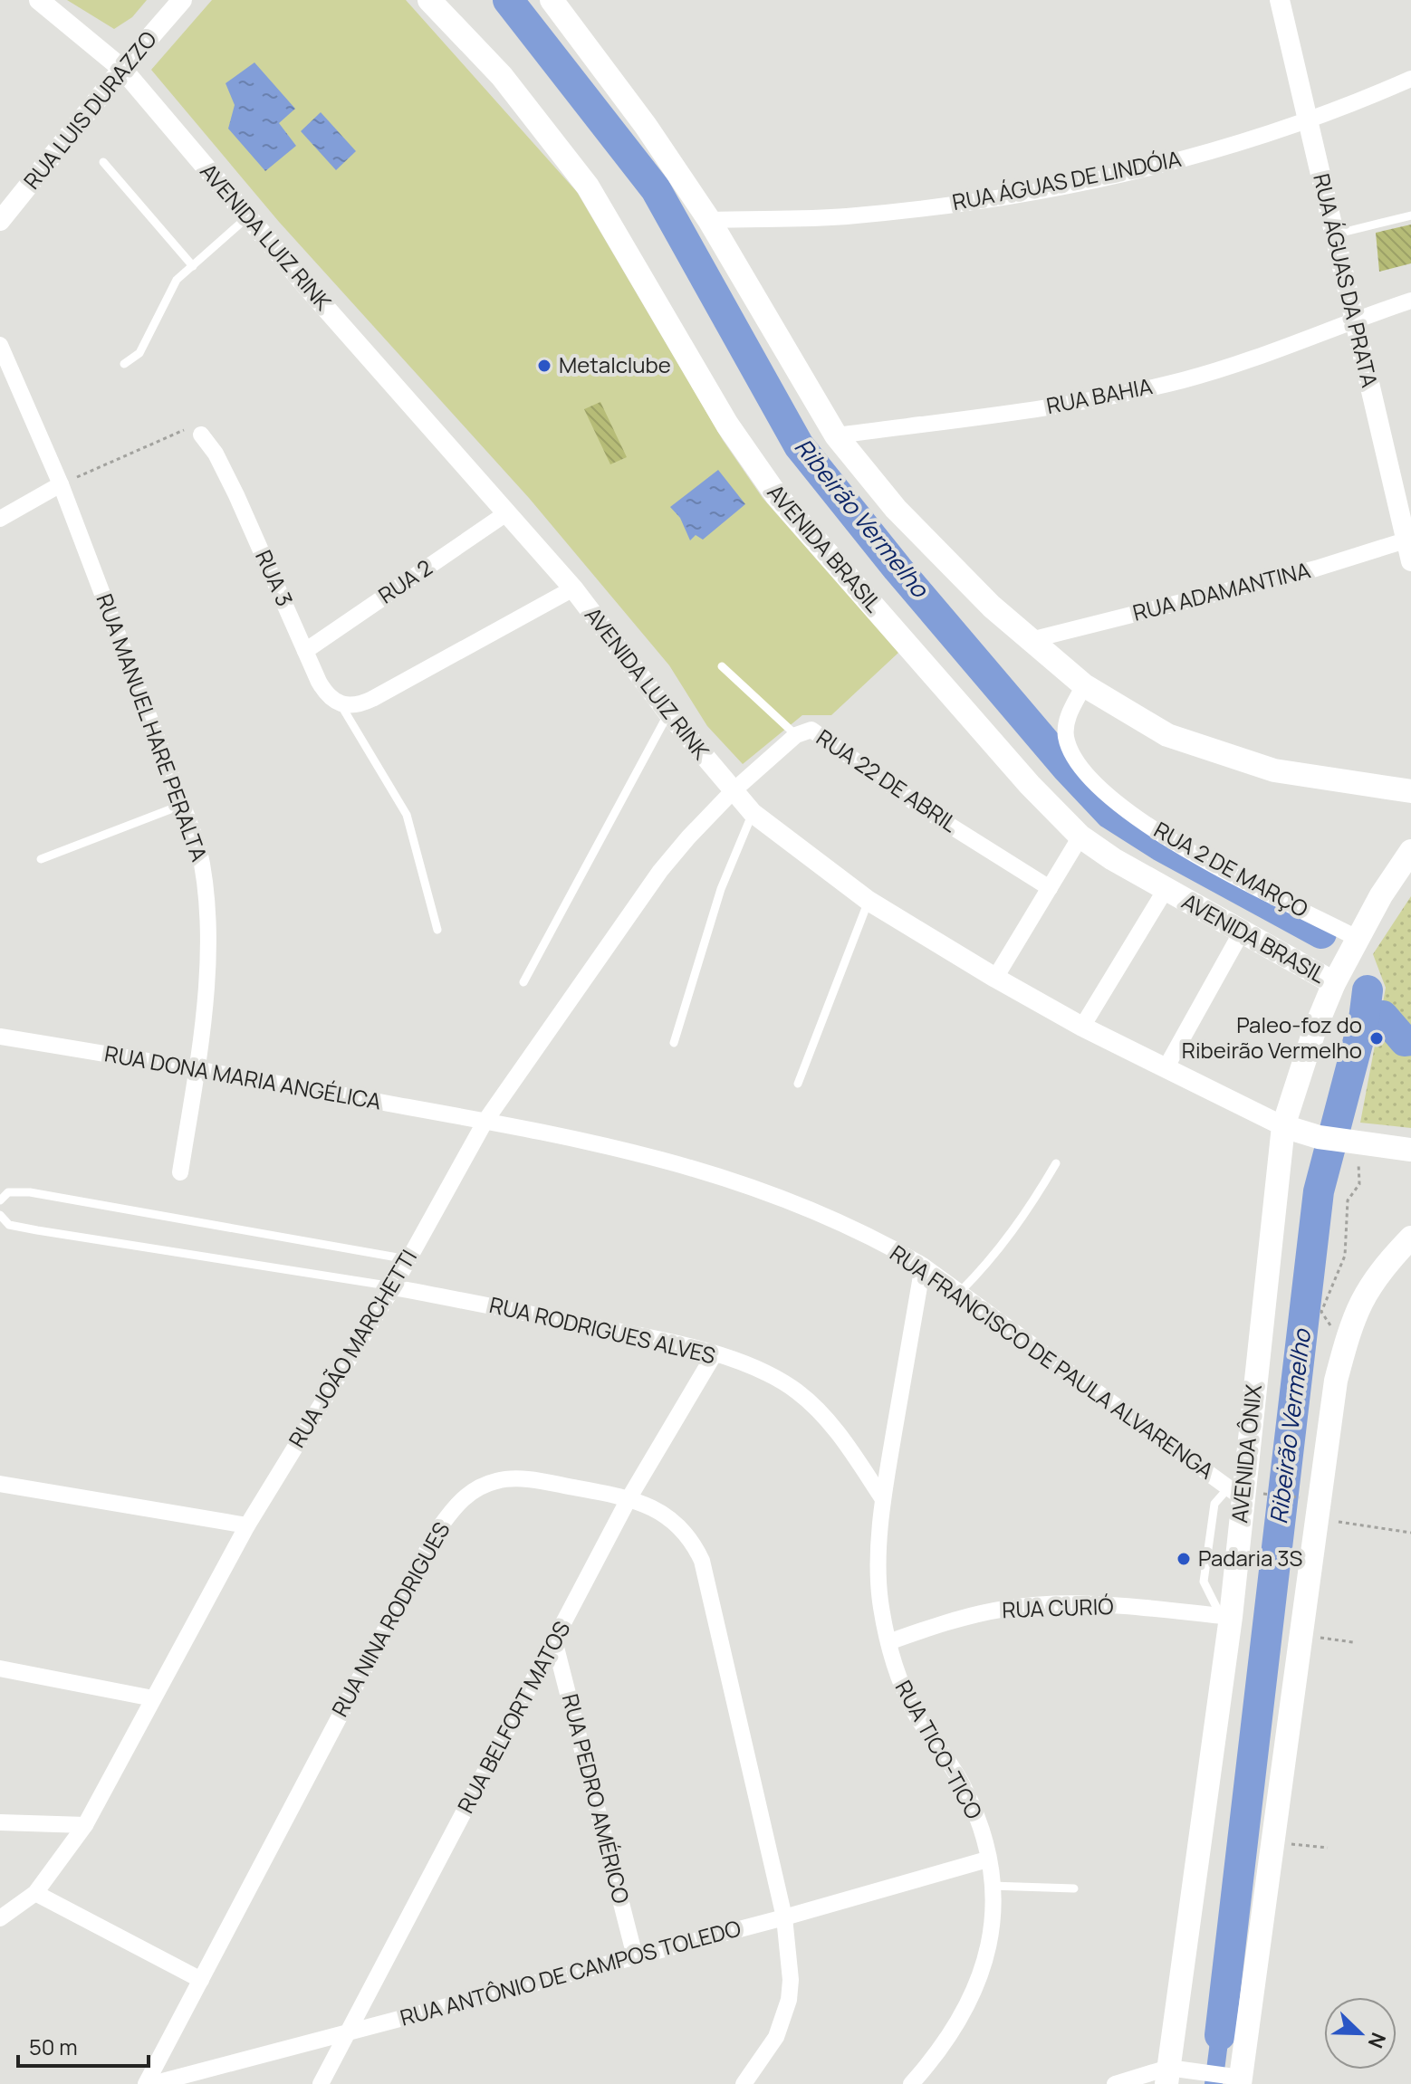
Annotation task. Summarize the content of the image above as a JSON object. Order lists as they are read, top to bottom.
{
  "streets": {
    "main road": ["AVENIDA LUIZ RINK", "AVENIDA BRASIL", "AVENIDA ÔNIX"],
    "street": [
      "RUA LUIS DURAZZO",
      "RUA ÁGUAS DE LINDÓIA",
      "RUA ÁGUAS DA PRATA",
      "RUA BAHIA",
      "RUA 3",
      "RUA 2",
      "RUA ADAMANTINA",
      "RUA MANUEL HARE PERALTA",
      "RUA 22 DE ABRIL",
      "RUA 2 DE MARÇO",
      "RUA DONA MARIA ANGÉLICA",
      "RUA RODRIGUES ALVES",
      "RUA JOÃO MARCHETTI",
      "RUA FRANCISCO DE PAULA ALVARENGA",
      "RUA CURIÓ",
      "RUA NINA RODRIGUES",
      "RUA BELFORT MATOS",
      "RUA TICO-TICO",
      "RUA PEDRO AMÉRICO",
      "RUA ANTÔNIO DE CAMPOS TOLEDO"
    ]
  },
  "crossings": [
    ["RUA LUIS DURAZZO", "AVENIDA LUIZ RINK"],
    ["RUA ÁGUAS DE LINDÓIA", "RUA ÁGUAS DA PRATA"],
    ["AVENIDA LUIZ RINK", "RUA 2"],
    ["AVENIDA LUIZ RINK", "RUA 22 DE ABRIL"],
    ["AVENIDA LUIZ RINK", "RUA JOÃO MARCHETTI"],
    ["AVENIDA LUIZ RINK", "AVENIDA ÔNIX"],
    ["RUA ÁGUAS DA PRATA", "RUA BAHIA"],
    ["RUA ÁGUAS DA PRATA", "RUA ADAMANTINA"],
    ["AVENIDA BRASIL", "AVENIDA ÔNIX"],
    ["RUA 3", "RUA 2"],
    ["RUA MANUEL HARE PERALTA", "RUA DONA MARIA ANGÉLICA"],
    ["RUA 22 DE ABRIL", "RUA JOÃO MARCHETTI"],
    ["RUA 2 DE MARÇO", "AVENIDA ÔNIX"],
    ["RUA DONA MARIA ANGÉLICA", "RUA JOÃO MARCHETTI"],
    ["RUA DONA MARIA ANGÉLICA", "RUA FRANCISCO DE PAULA ALVARENGA"],
    ["RUA RODRIGUES ALVES", "RUA JOÃO MARCHETTI"],
    ["RUA RODRIGUES ALVES", "RUA BELFORT MATOS"],
    ["RUA RODRIGUES ALVES", "RUA TICO-TICO"],
    ["RUA JOÃO MARCHETTI", "RUA FRANCISCO DE PAULA ALVARENGA"],
    ["RUA FRANCISCO DE PAULA ALVARENGA", "AVENIDA ÔNIX"],
    ["RUA FRANCISCO DE PAULA ALVARENGA", "RUA TICO-TICO"],
    ["AVENIDA ÔNIX", "RUA CURIÓ"],
    ["RUA CURIÓ", "RUA TICO-TICO"],
    ["RUA NINA RODRIGUES", "RUA BELFORT MATOS"],
    ["RUA NINA RODRIGUES", "RUA ANTÔNIO DE CAMPOS TOLEDO"],
    ["RUA BELFORT MATOS", "RUA PEDRO AMÉRICO"],
    ["RUA BELFORT MATOS", "RUA ANTÔNIO DE CAMPOS TOLEDO"],
    ["RUA TICO-TICO", "RUA ANTÔNIO DE CAMPOS TOLEDO"],
    ["RUA PEDRO AMÉRICO", "RUA ANTÔNIO DE CAMPOS TOLEDO"]
  ],
  "water": ["Ribeirão Vermelho"],
  "places": ["Metalclube", "Paleo-foz do Ribeirão Vermelho", "Padaria 3S"],
  "scale_bar": "50 m",
  "north": "bottom right"
}
